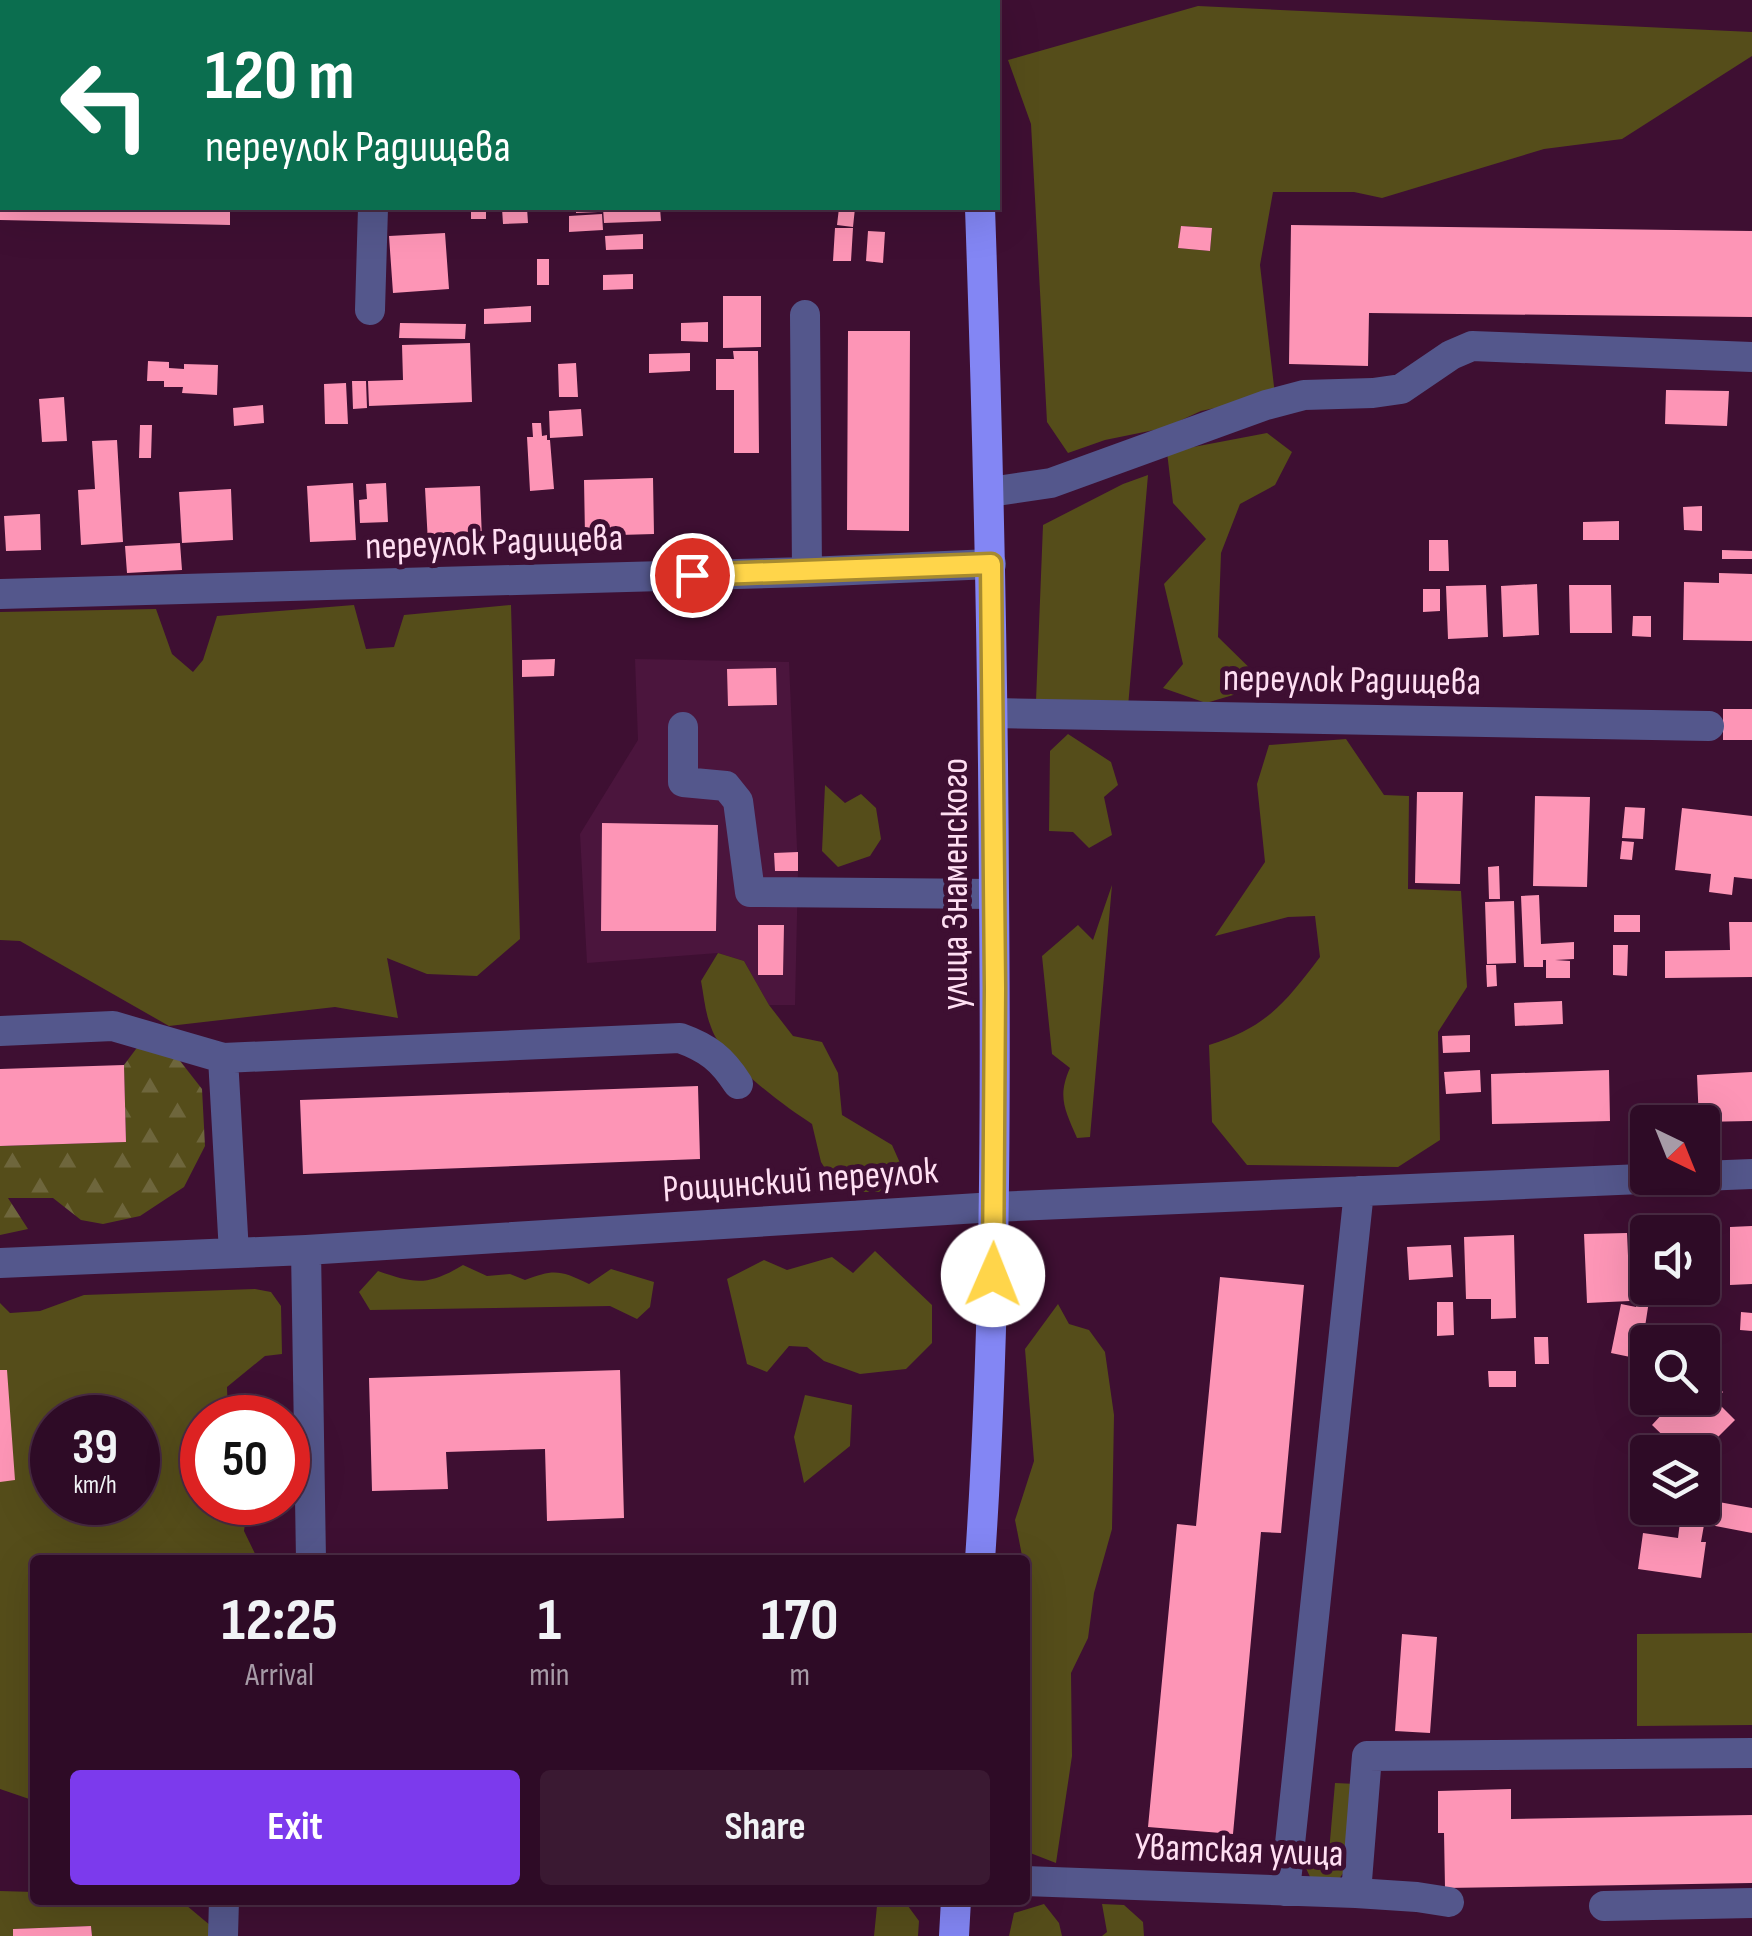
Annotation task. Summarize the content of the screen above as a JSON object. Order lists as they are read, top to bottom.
{
  "streets": {
    "main road": ["улица Знаменского"],
    "street": ["переулок Радищева", "Рощинский переулок", "Уватская улица"]
  },
  "crossings": [
    ["переулок Радищева", "улица Знаменского"],
    ["улица Знаменского", "Рощинский переулок"]
  ],
  "north": "bottom right",
  "page": {
    "turn": ["120 m", "переулок Радищева"],
    "speed": "39 km/h",
    "limit": "50",
    "eta": [
      "12:25",
      "Arrival",
      "1",
      "min",
      "170",
      "m"
    ],
    "buttons": ["Exit", "Share"]
  }
}
